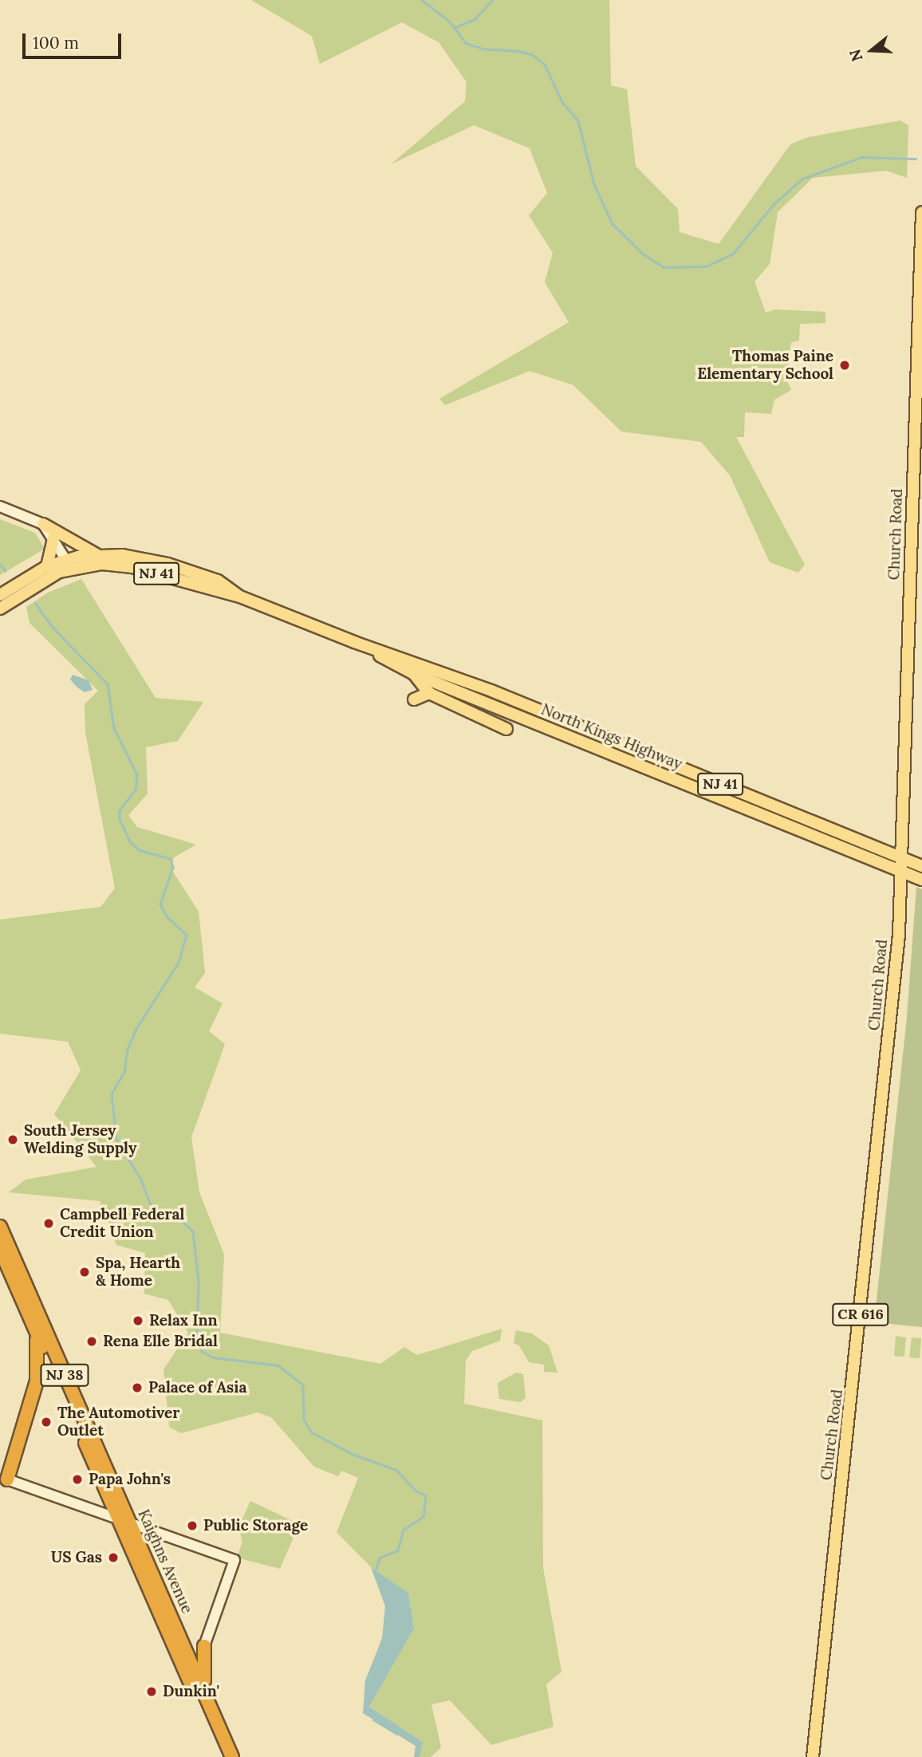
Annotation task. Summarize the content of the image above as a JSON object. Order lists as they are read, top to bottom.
{
  "streets": {
    "highway": ["NJ 38", "Kaighns Avenue"],
    "main road": [
      "Church Road",
      "NJ 41",
      "North Kings Highway",
      "CR 616"
    ]
  },
  "crossings": [
    ["Church Road", "North Kings Highway"]
  ],
  "places": [
    "Thomas Paine Elementary School",
    "South Jersey Welding Supply",
    "Campbell Federal Credit Union",
    "Spa, Hearth & Home",
    "Relax Inn",
    "Rena Elle Bridal",
    "Palace of Asia",
    "The Automotiver Outlet",
    "Papa John's",
    "Public Storage",
    "US Gas",
    "Dunkin'"
  ],
  "scale_bar": "100 m",
  "north": "left"
}
